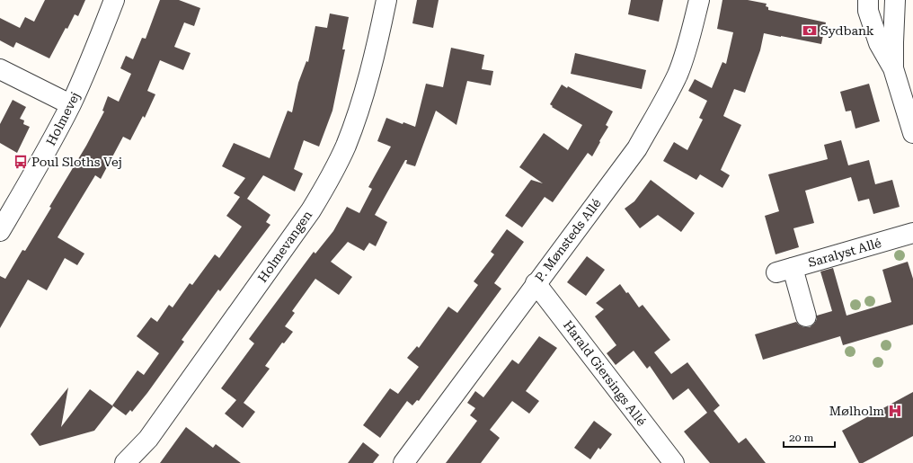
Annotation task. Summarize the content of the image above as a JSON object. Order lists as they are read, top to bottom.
{
  "streets": {
    "street": [
      "Holmevej",
      "P. Mønsteds Allé",
      "Holmevangen",
      "Saralyst Allé",
      "Harald Giersings Allé"
    ]
  },
  "crossings": [
    ["P. Mønsteds Allé", "Harald Giersings Allé"]
  ],
  "places": {
    "bank": ["Sydbank"],
    "bus stop": ["Poul Sloths Vej"],
    "hospital": ["Mølholm"]
  },
  "scale_bar": "20 m"
}
